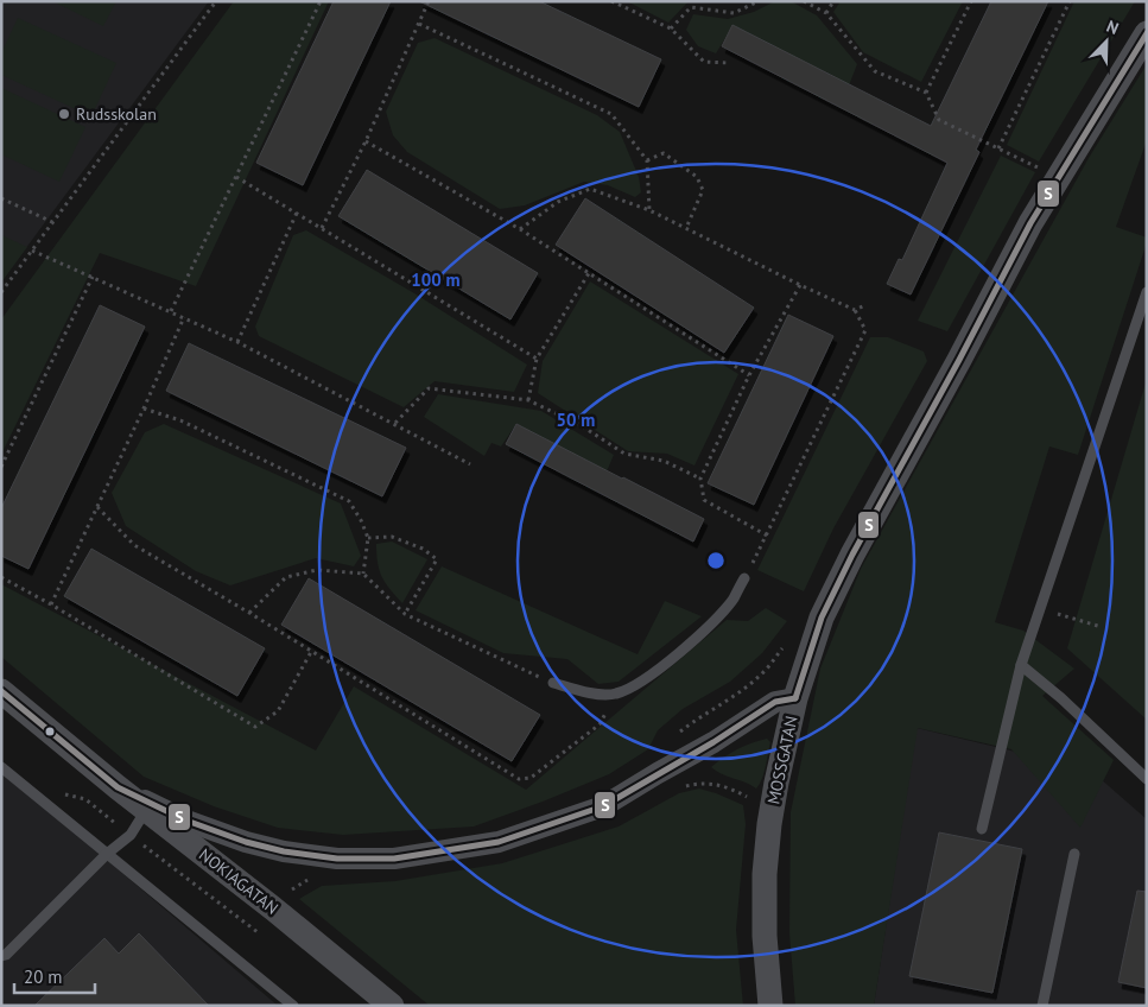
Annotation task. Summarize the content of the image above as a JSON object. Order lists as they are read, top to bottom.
{
  "streets": {
    "street": ["MOSSGATAN", "NOKIAGATAN"]
  },
  "places": ["Rudsskolan"],
  "lines": ["transit line S"],
  "scale_bar": "20 m",
  "north": "top right",
  "rings": ["100 m", "50 m"]
}
